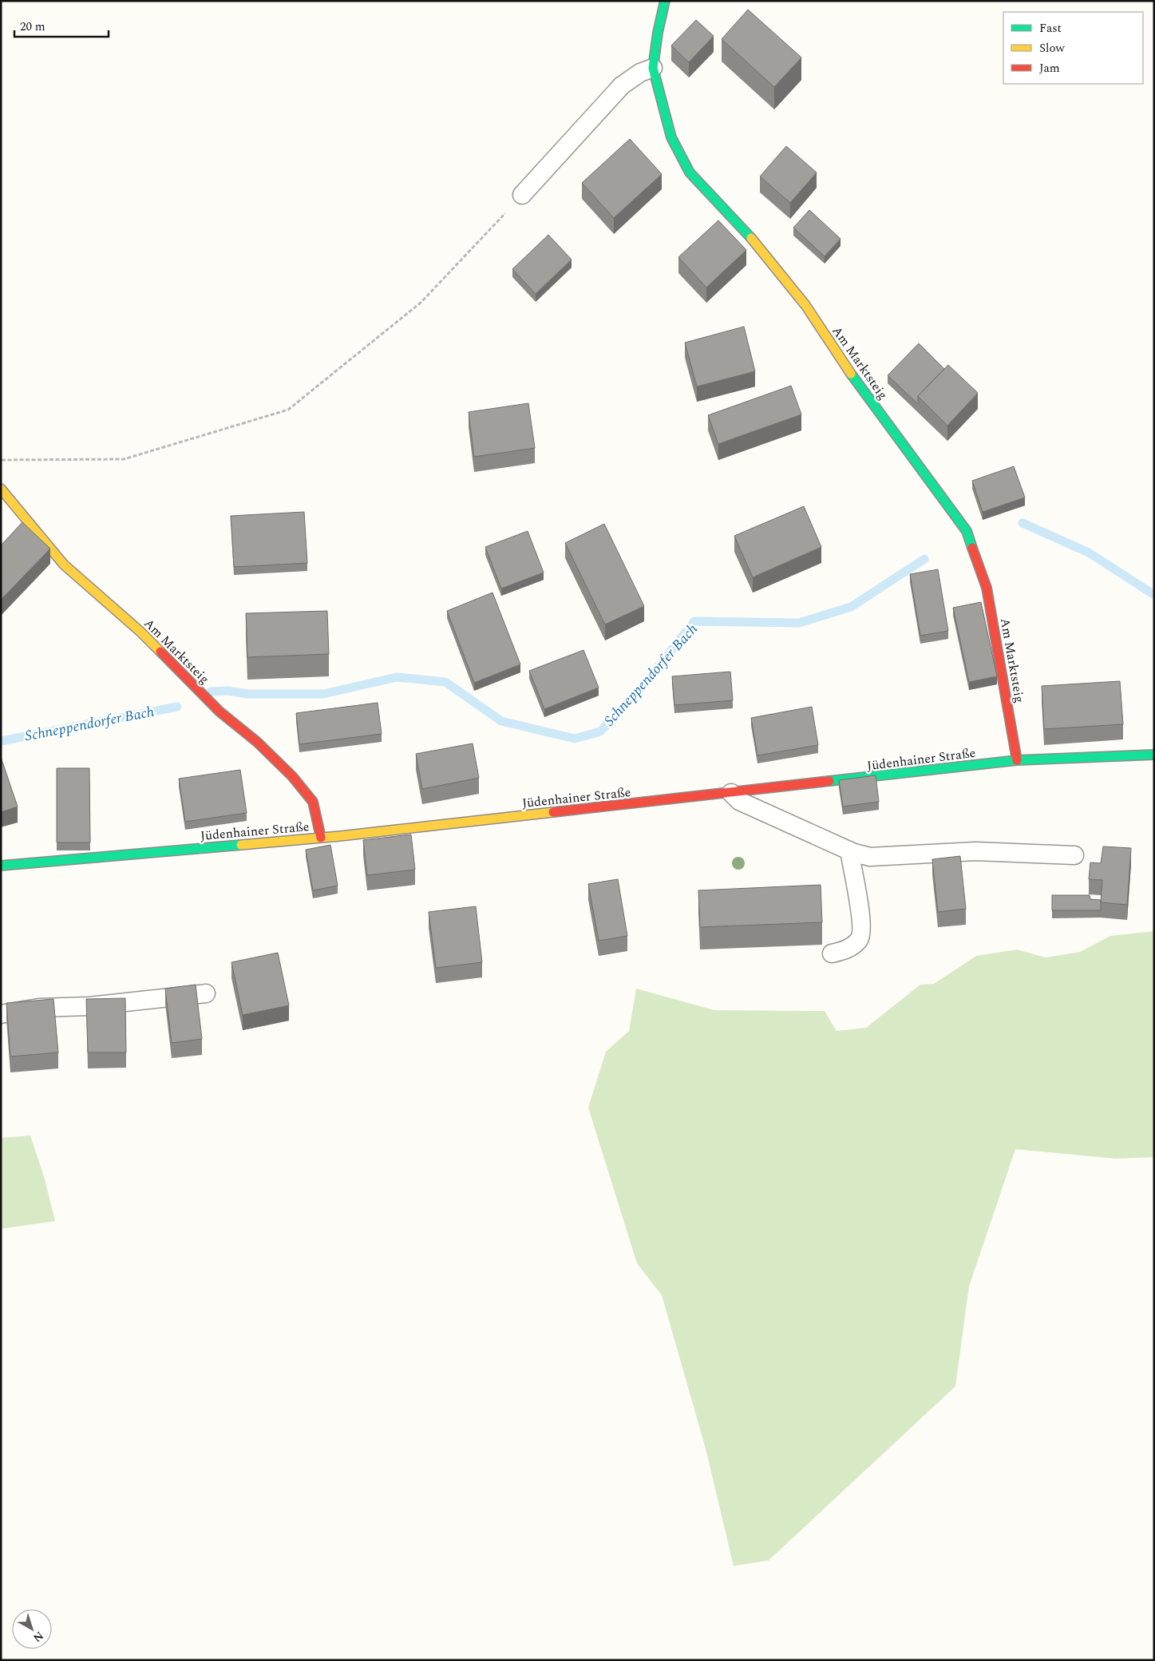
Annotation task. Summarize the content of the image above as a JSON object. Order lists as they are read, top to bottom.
{
  "streets": {
    "street": ["Am Marktsteig", "Jüdenhainer Straße"]
  },
  "crossings": [
    ["Am Marktsteig", "Jüdenhainer Straße"]
  ],
  "water": ["Schneppendorfer Bach"],
  "legend": ["Fast", "Slow", "Jam"],
  "scale_bar": "20 m",
  "north": "bottom right"
}
